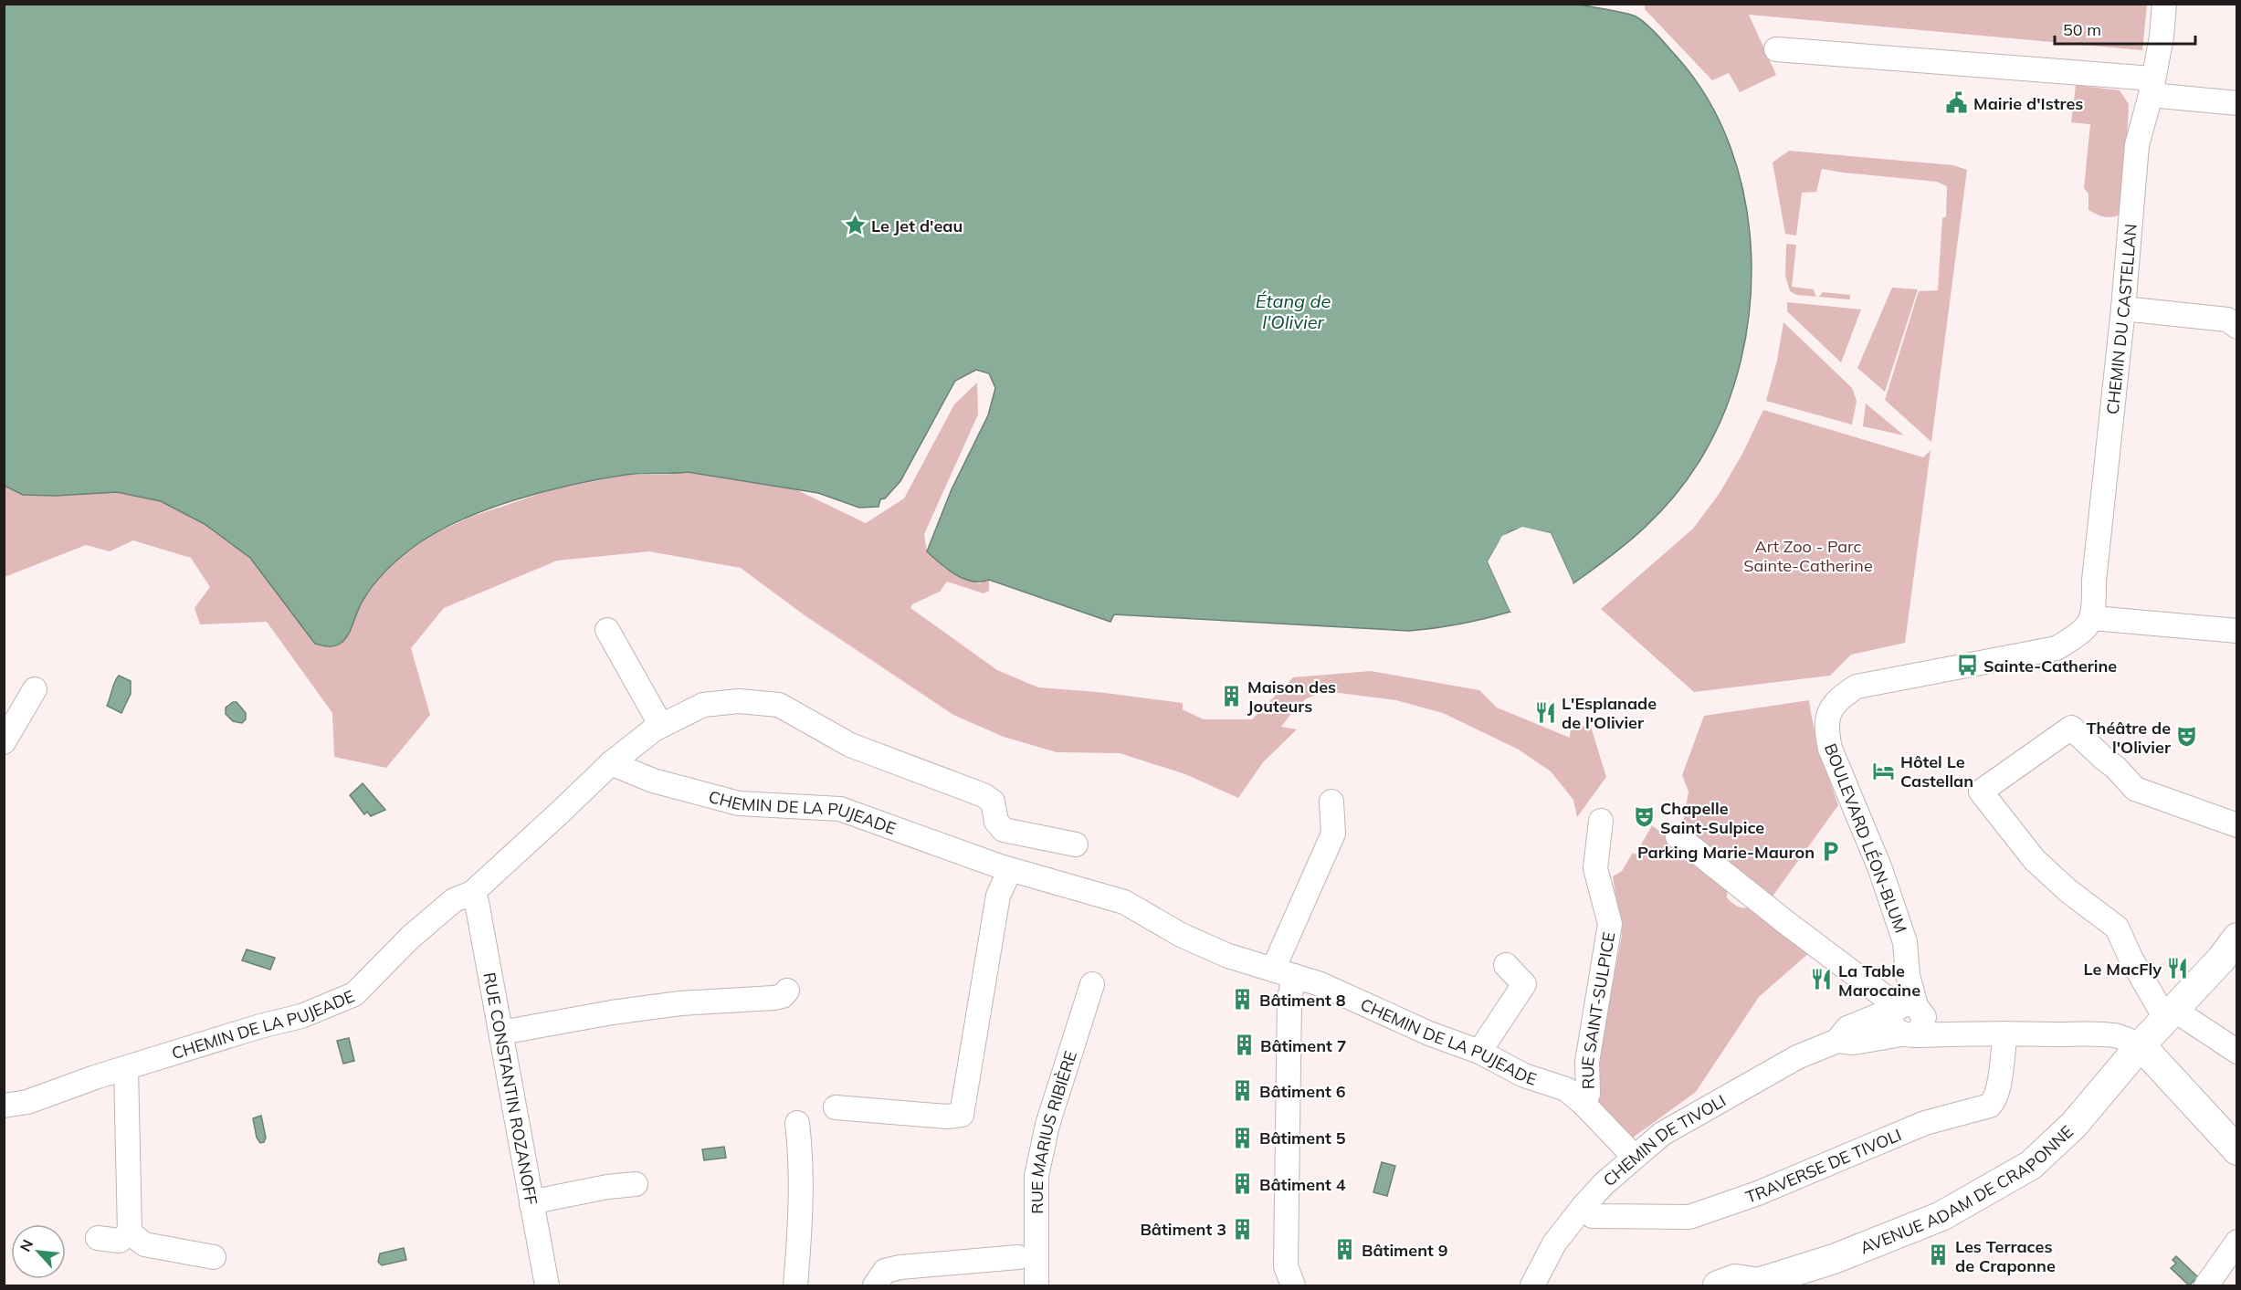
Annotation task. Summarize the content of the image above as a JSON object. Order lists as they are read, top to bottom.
{
  "streets": {
    "main road": ["AVENUE ADAM DE CRAPONNE"],
    "street": [
      "CHEMIN DU CASTELLAN",
      "CHEMIN DE LA PUJEADE",
      "BOULEVARD LÉON-BLUM",
      "RUE SAINT-SULPICE",
      "RUE CONSTANTIN ROZANOFF",
      "RUE MARIUS RIBIÈRE",
      "CHEMIN DE TIVOLI",
      "TRAVERSE DE TIVOLI"
    ]
  },
  "crossings": [
    ["CHEMIN DU CASTELLAN", "BOULEVARD LÉON-BLUM"],
    ["CHEMIN DE LA PUJEADE", "RUE SAINT-SULPICE"],
    ["CHEMIN DE LA PUJEADE", "RUE CONSTANTIN ROZANOFF"],
    ["CHEMIN DE LA PUJEADE", "CHEMIN DE TIVOLI"],
    ["BOULEVARD LÉON-BLUM", "CHEMIN DE TIVOLI"],
    ["CHEMIN DE TIVOLI", "TRAVERSE DE TIVOLI"]
  ],
  "water": ["Étang de l'Olivier"],
  "parks": ["Art Zoo - Parc Sainte-Catherine"],
  "places": {
    "public building": ["Mairie d'Istres"],
    "place": ["Le Jet d'eau"],
    "bus stop": ["Sainte-Catherine"],
    "building": [
      "Maison des Jouteurs",
      "Bâtiment 8",
      "Bâtiment 7",
      "Bâtiment 6",
      "Bâtiment 5",
      "Bâtiment 4",
      "Bâtiment 3",
      "Bâtiment 9",
      "Les Terraces de Craponne"
    ],
    "restaurant": ["L'Esplanade de l'Olivier", "Le MacFly", "La Table Marocaine"],
    "theatre": ["Théâtre de l'Olivier", "Chapelle Saint-Sulpice"],
    "hotel": ["Hôtel Le Castellan"],
    "parking": ["Parking Marie-Mauron"]
  },
  "scale_bar": "50 m",
  "north": "top left"
}
